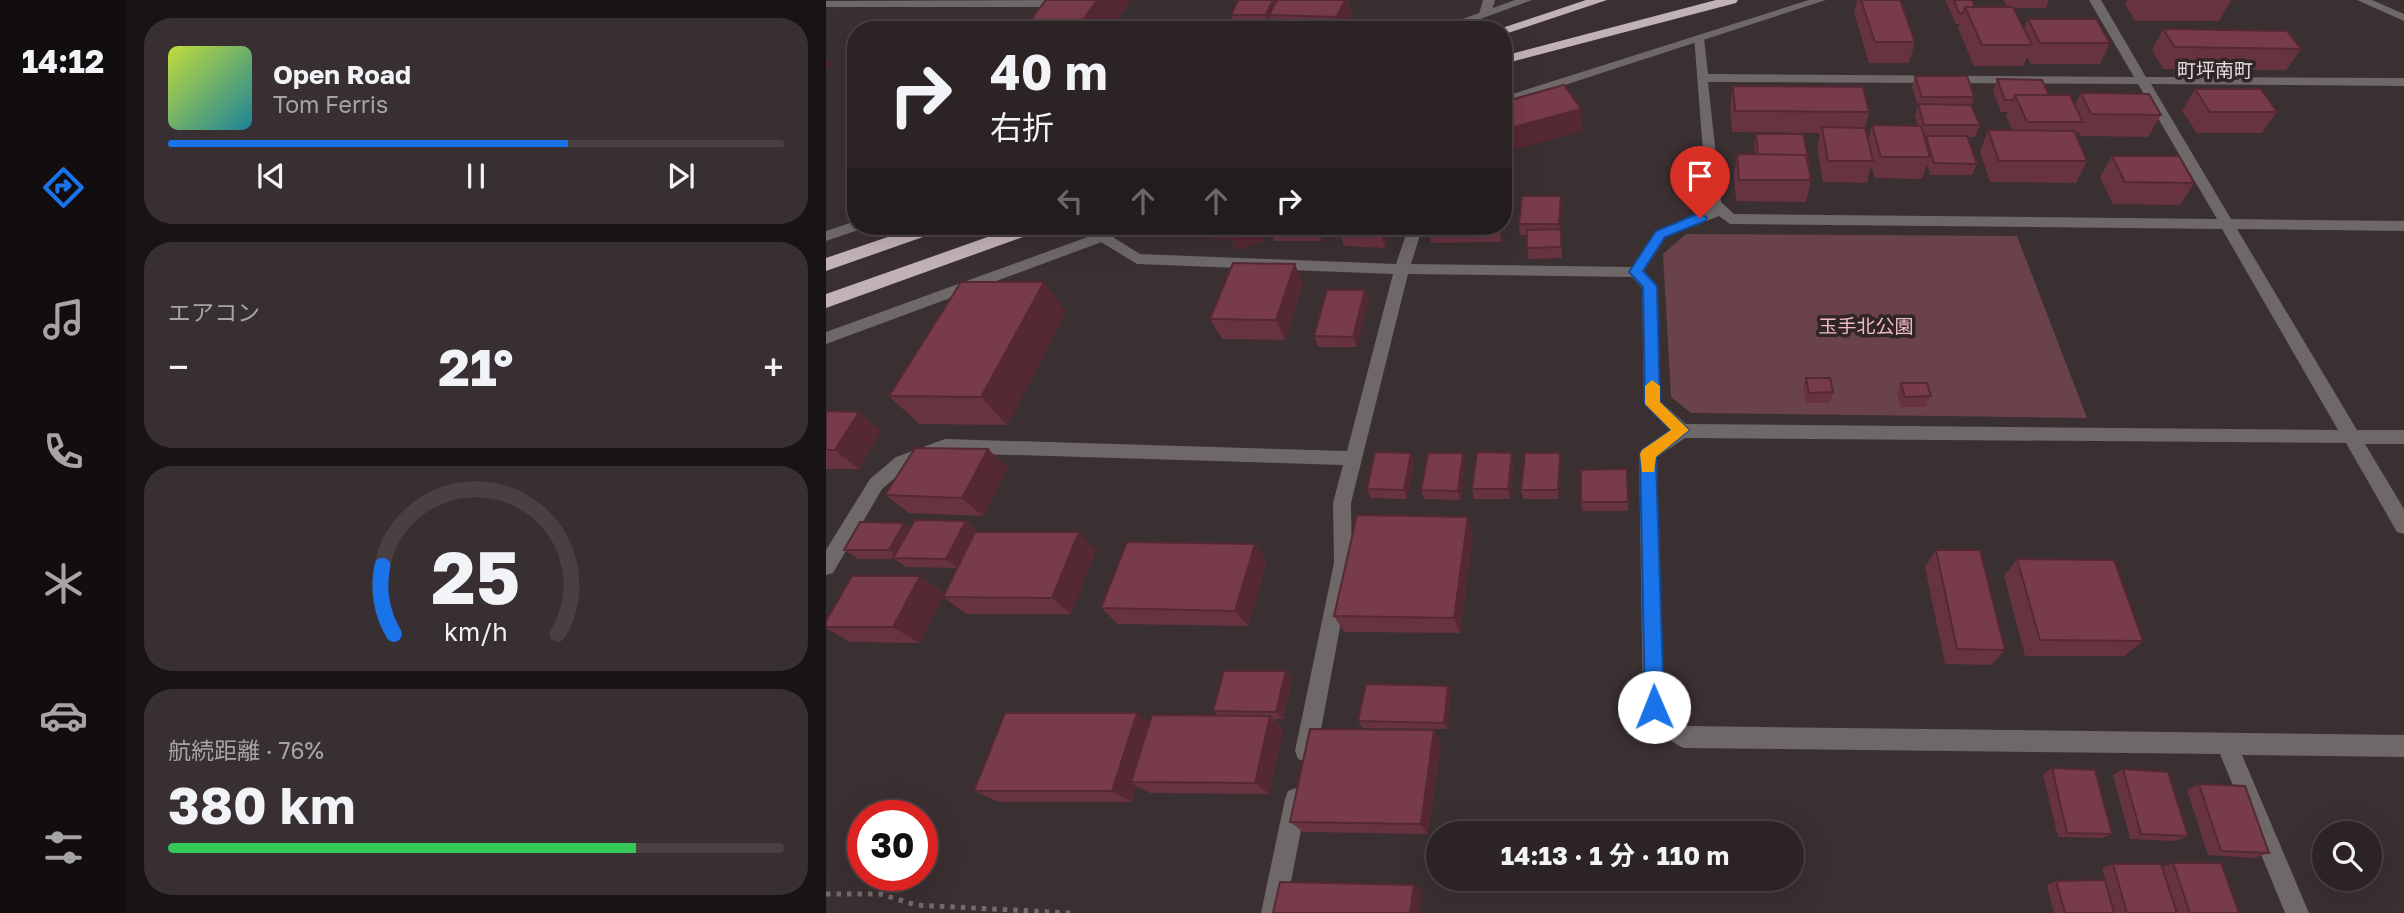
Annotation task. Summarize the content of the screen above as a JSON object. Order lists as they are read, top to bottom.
{
  "districts": ["町坪南町"],
  "parks": ["玉手北公園"],
  "page": {
    "tabs": "14:12",
    "turn": ["40 m", "右折"],
    "song": ["Open Road", "Tom Ferris"],
    "tile": [
      "エアコン",
      ["航続距離 · 76%", "380 km"]
    ],
    "heat": ["−", "21°", "+"],
    "limit": "30",
    "trip": "14:13 · 1 分 · 110 m",
    "gauge": ["25", "km/h"]
  }
}
